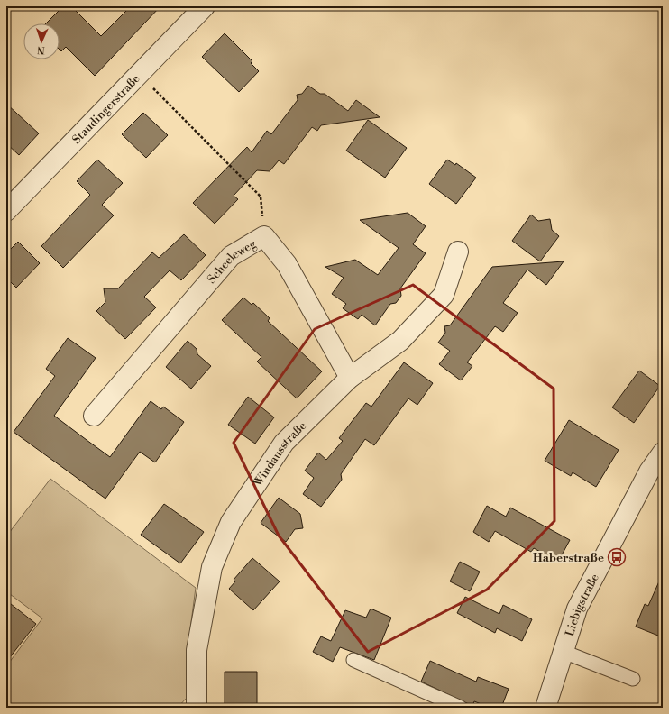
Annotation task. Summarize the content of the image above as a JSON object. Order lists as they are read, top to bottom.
{
  "streets": {
    "street": [
      "Staudingerstraße",
      "Scheeleweg",
      "Windausstraße",
      "Liebigstraße"
    ]
  },
  "crossings": [
    ["Scheeleweg", "Windausstraße"]
  ],
  "places": {
    "bus stop": ["Haberstraße"]
  },
  "north": "bottom"
}
